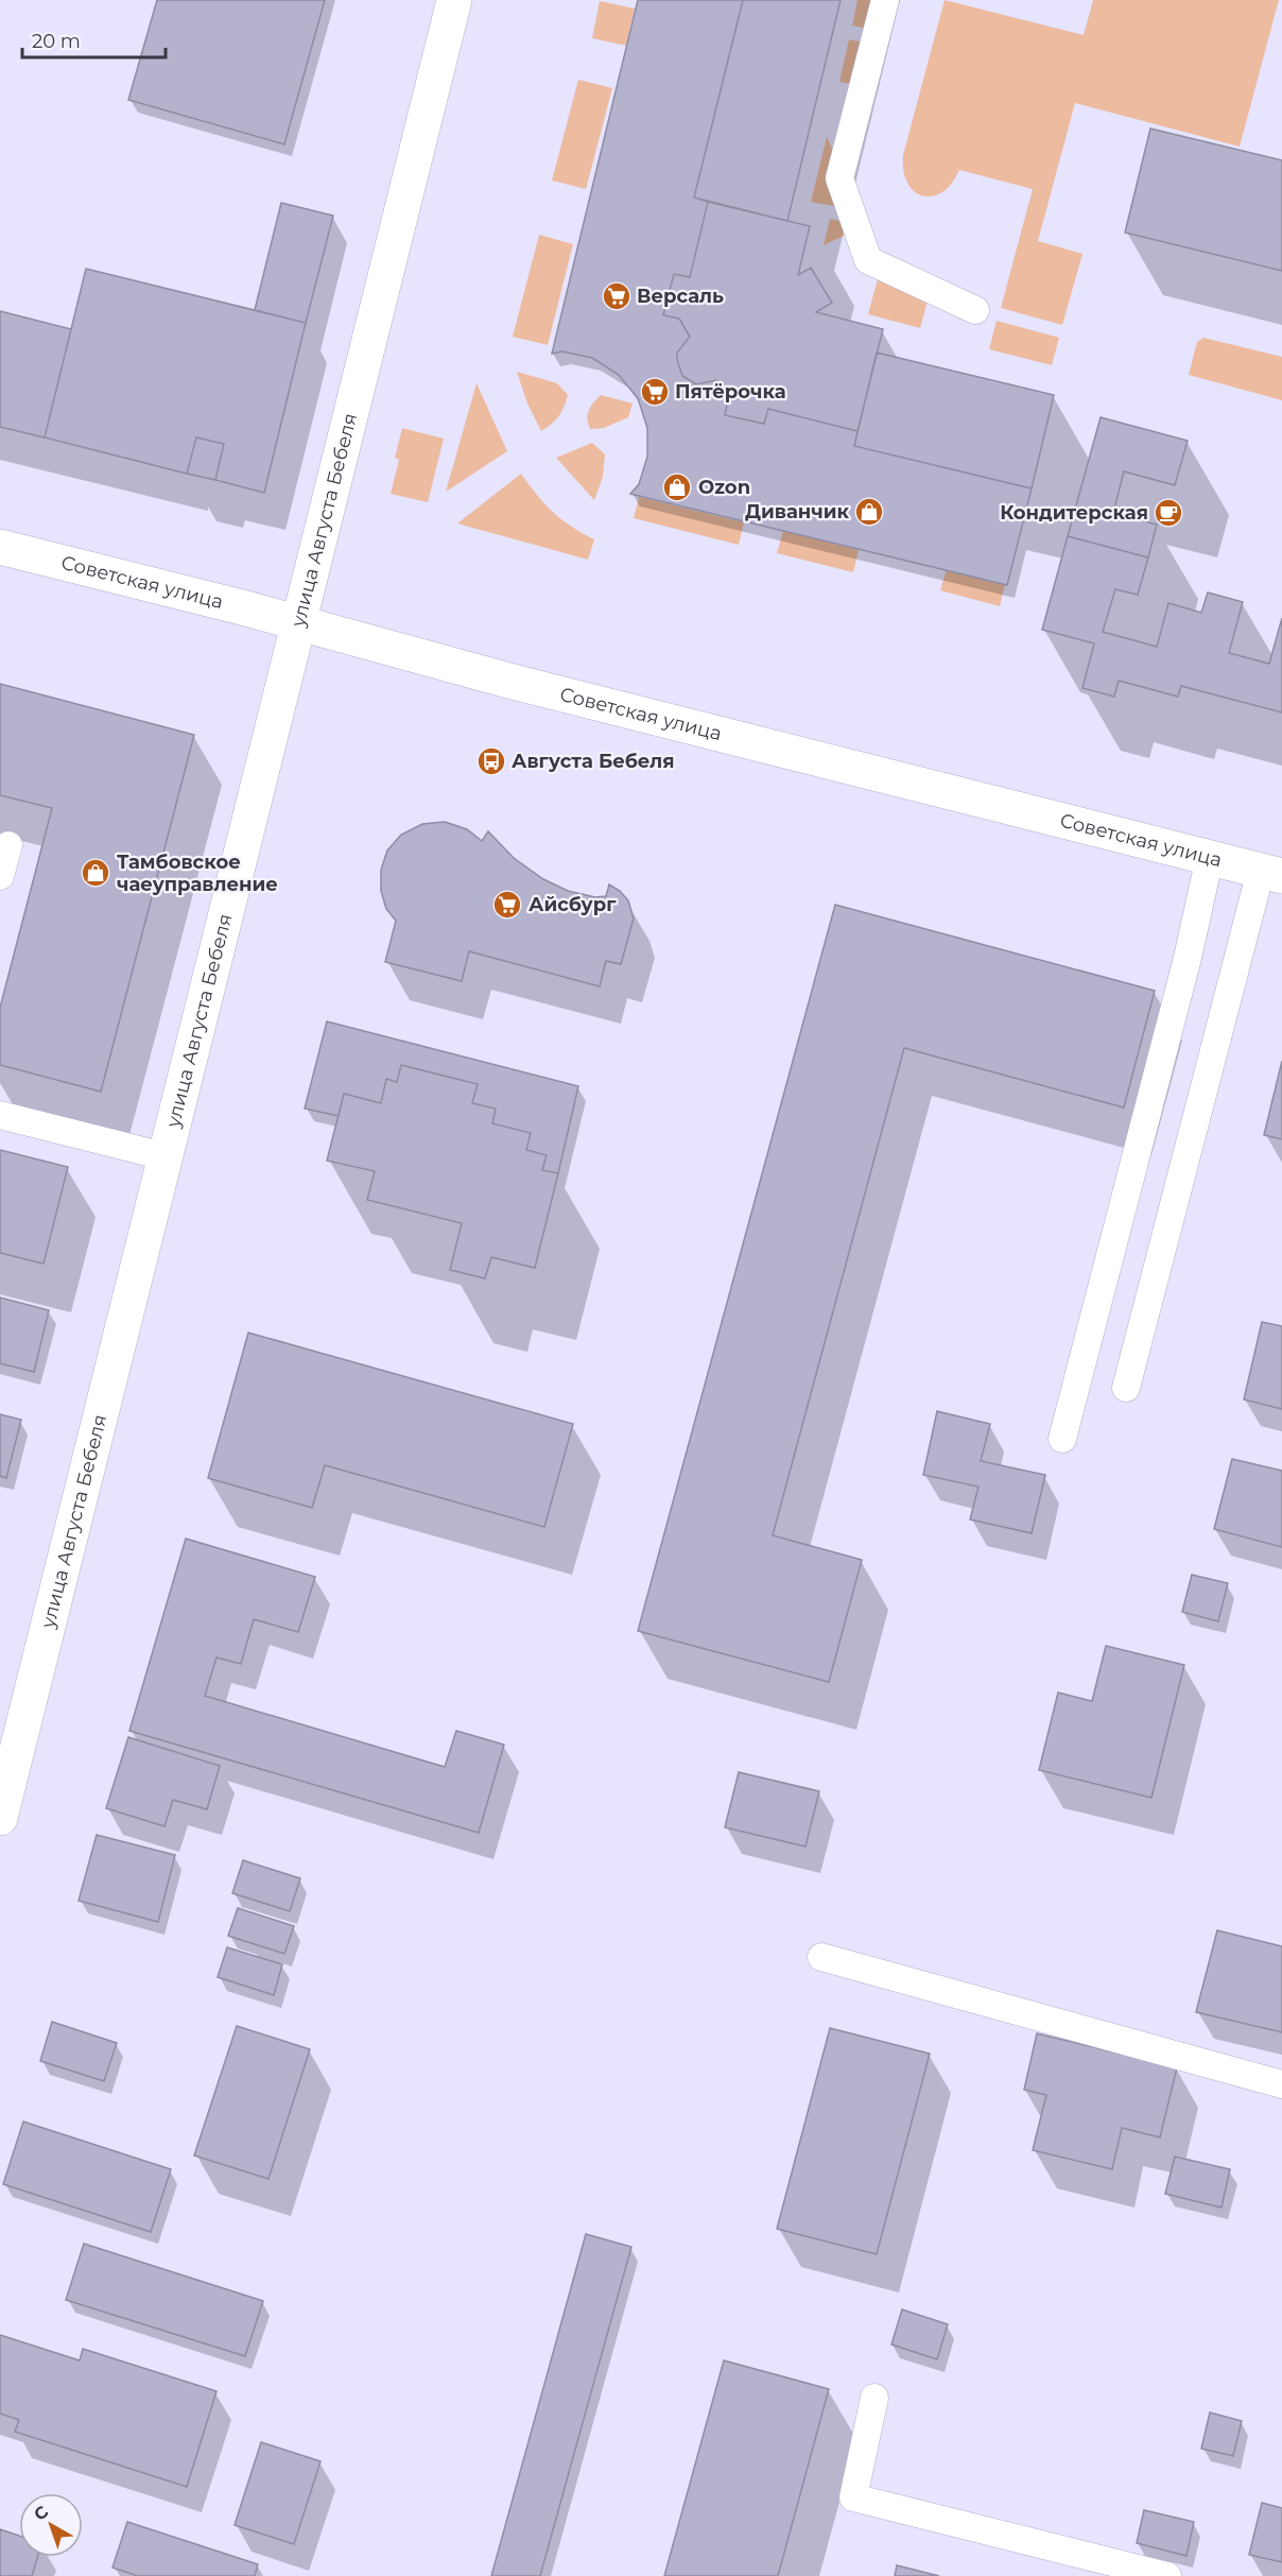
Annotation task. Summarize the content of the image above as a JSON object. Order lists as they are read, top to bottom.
{
  "streets": {
    "street": ["улица Августа Бебеля", "Советская улица"]
  },
  "crossings": [
    ["улица Августа Бебеля", "Советская улица"]
  ],
  "places": {
    "supermarket": ["Версаль", "Пятёрочка", "Айсбург"],
    "shop": ["Ozon", "Диванчик", "Тамбовское чаеуправление"],
    "cafe": ["Кондитерская"],
    "bus stop": ["Августа Бебеля"]
  },
  "scale_bar": "20 m",
  "north": "top left"
}
